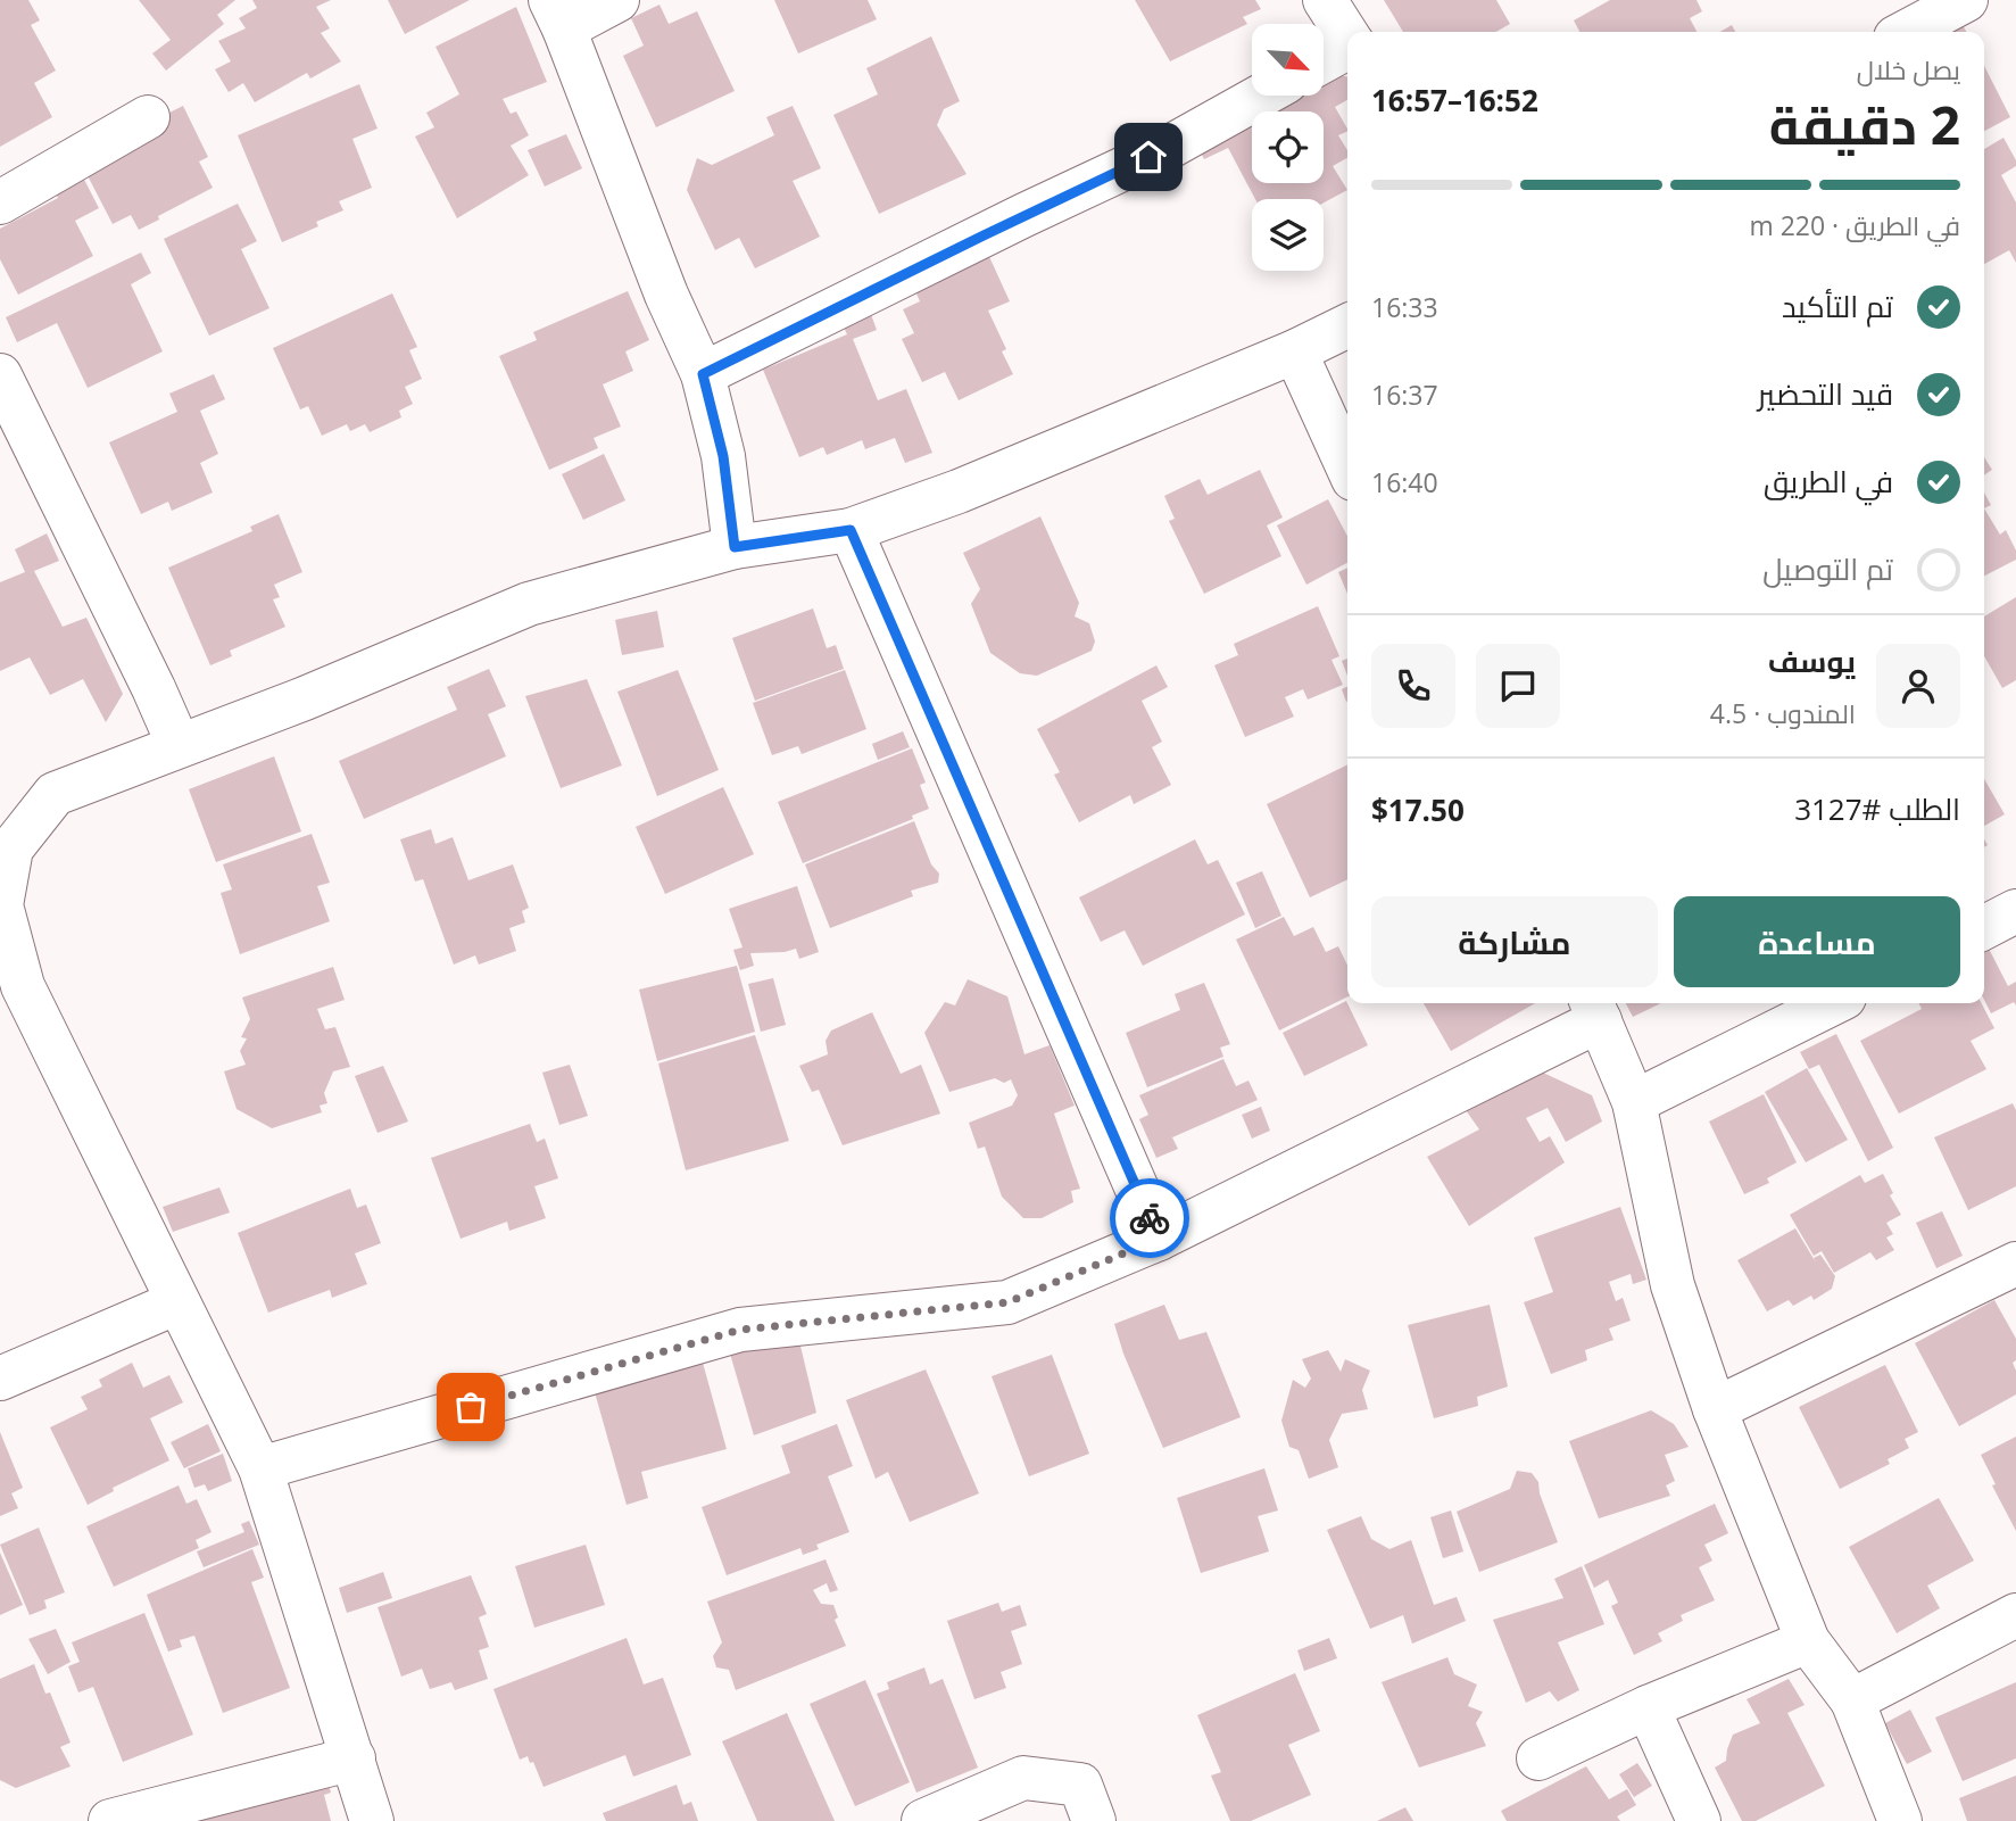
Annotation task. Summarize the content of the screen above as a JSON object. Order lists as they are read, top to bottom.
{
  "north": "bottom right",
  "page": {
    "heading": ["2 دقيقة", "يصل خلال", "16:52–16:57"],
    "panel": [
      "يوسف",
      "المندوب · 4.5",
      "الطلب #3127",
      "$17.50"
    ],
    "bar": "في الطريق · 220 m",
    "list": [
      ["تم التأكيد", "16:33"],
      ["قيد التحضير", "16:37"],
      ["في الطريق", "16:40"],
      "تم التوصيل"
    ],
    "buttons": ["مساعدة", "مشاركة"]
  }
}
